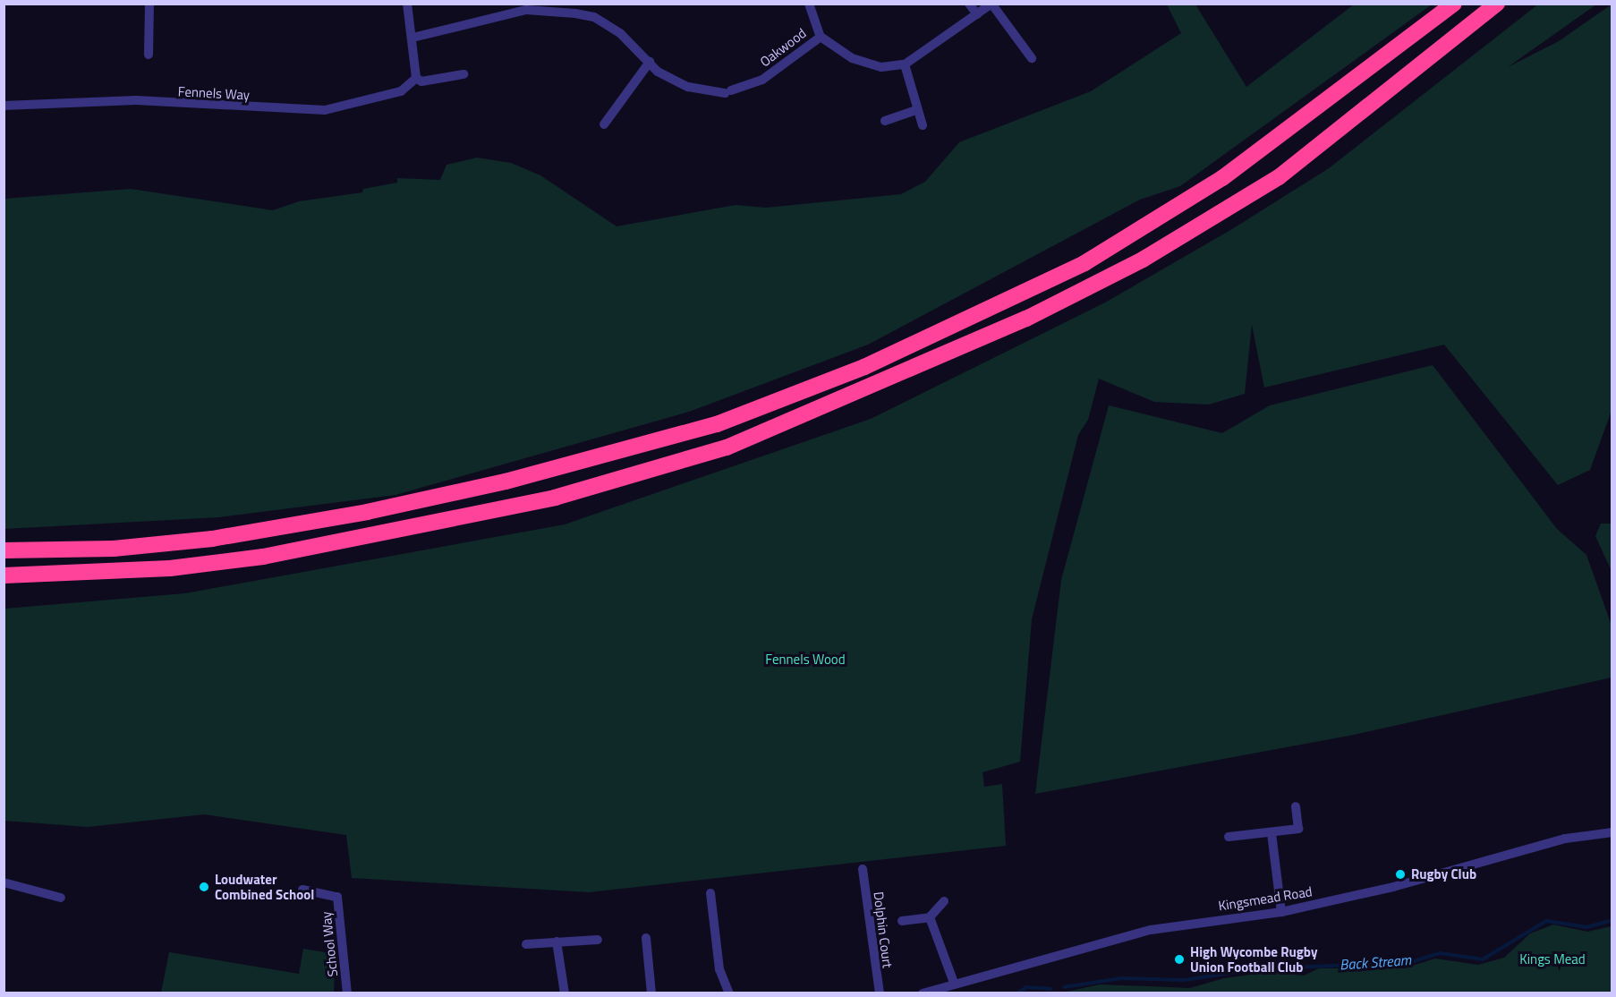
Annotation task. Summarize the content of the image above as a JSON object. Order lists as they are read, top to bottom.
{
  "streets": {
    "street": [
      "Oakwood",
      "Fennels Way",
      "Kingsmead Road",
      "Dolphin Court",
      "School Way"
    ]
  },
  "water": ["Back Stream"],
  "parks": ["Fennels Wood", "Kings Mead"],
  "places": ["Rugby Club", "Loudwater Combined School", "High Wycombe Rugby Union Football Club"]
}
